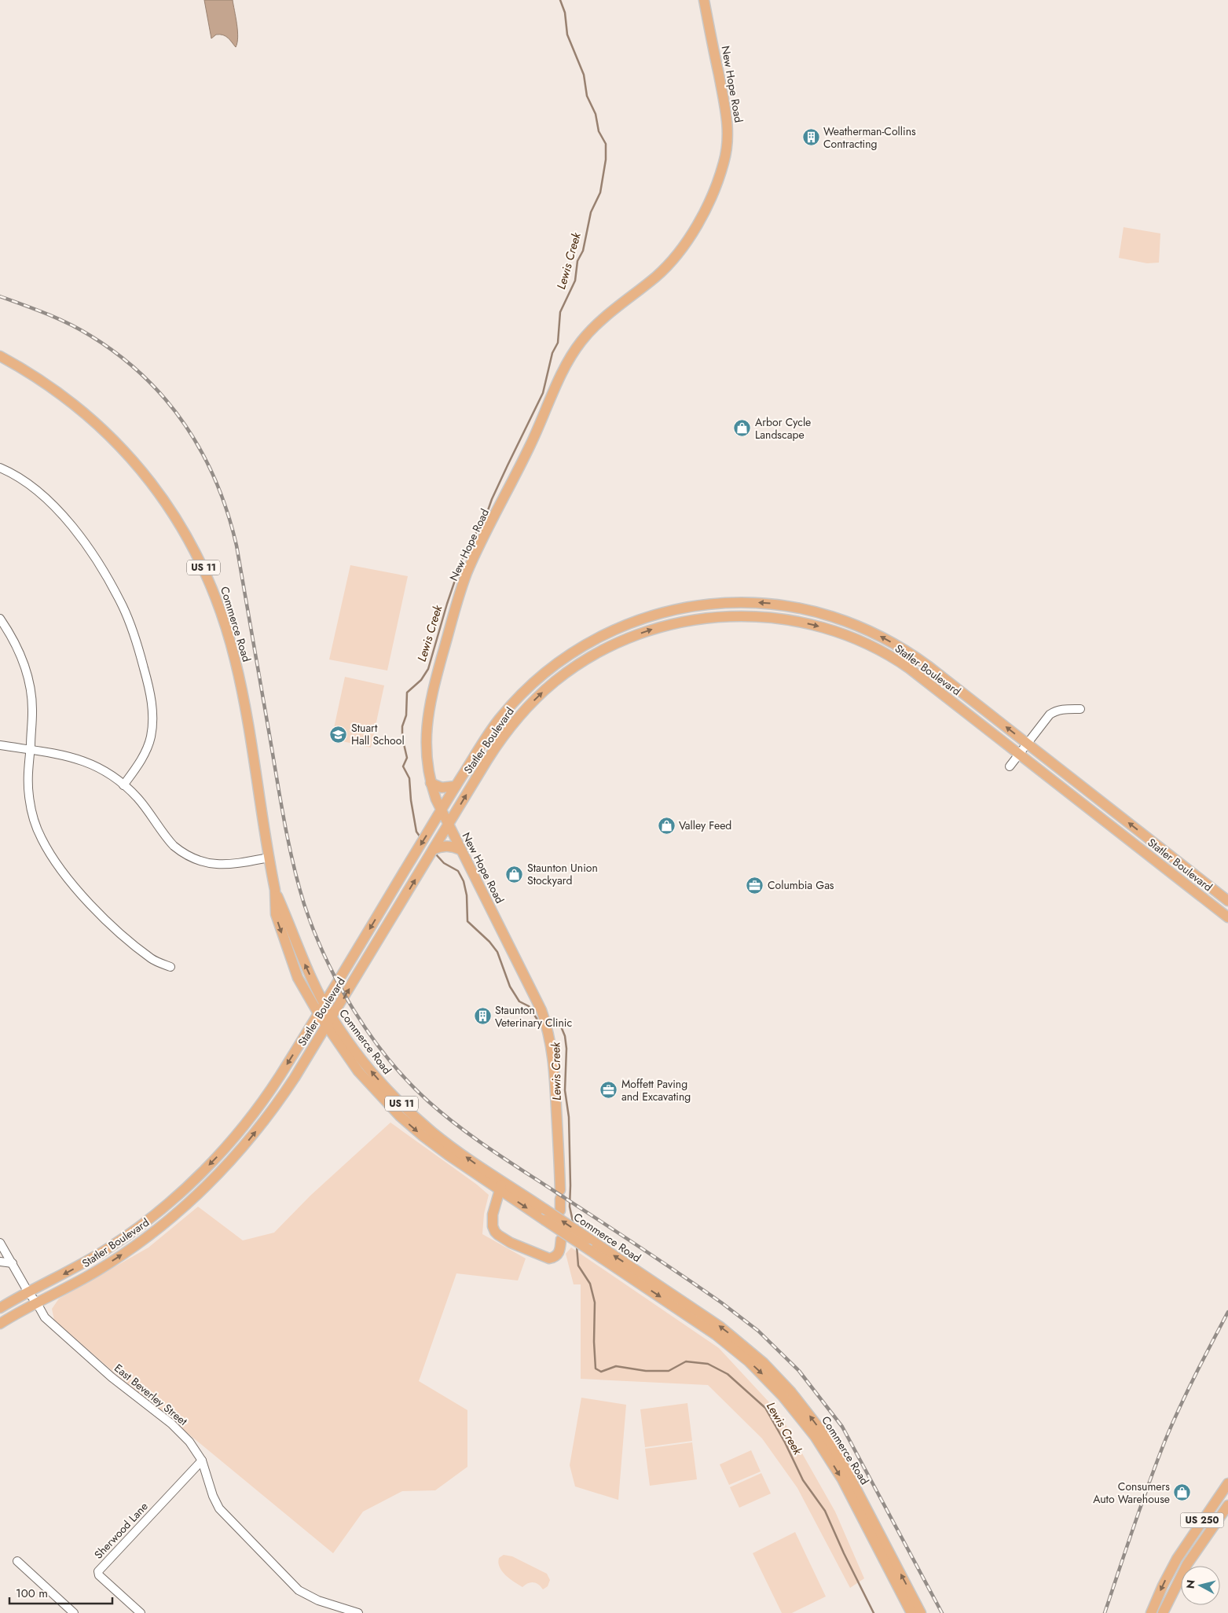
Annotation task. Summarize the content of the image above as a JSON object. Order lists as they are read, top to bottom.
{
  "streets": {
    "main road": [
      "New Hope Road",
      "US 11",
      "Commerce Road",
      "Statler Boulevard",
      "US 250"
    ],
    "street": ["East Beverley Street", "Sherwood Lane"]
  },
  "crossings": [
    ["New Hope Road", "Statler Boulevard"],
    ["Commerce Road", "Statler Boulevard"],
    ["Statler Boulevard", "East Beverley Street"],
    ["East Beverley Street", "Sherwood Lane"]
  ],
  "water": ["Lewis Creek"],
  "places": {
    "building": ["Weatherman-Collins Contracting", "Staunton Veterinary Clinic"],
    "shop": [
      "Arbor Cycle Landscape",
      "Valley Feed",
      "Staunton Union Stockyard",
      "Consumers Auto Warehouse"
    ],
    "school or university": ["Stuart Hall School"],
    "office": ["Columbia Gas", "Moffett Paving and Excavating"]
  },
  "scale_bar": "100 m",
  "north": "left"
}
